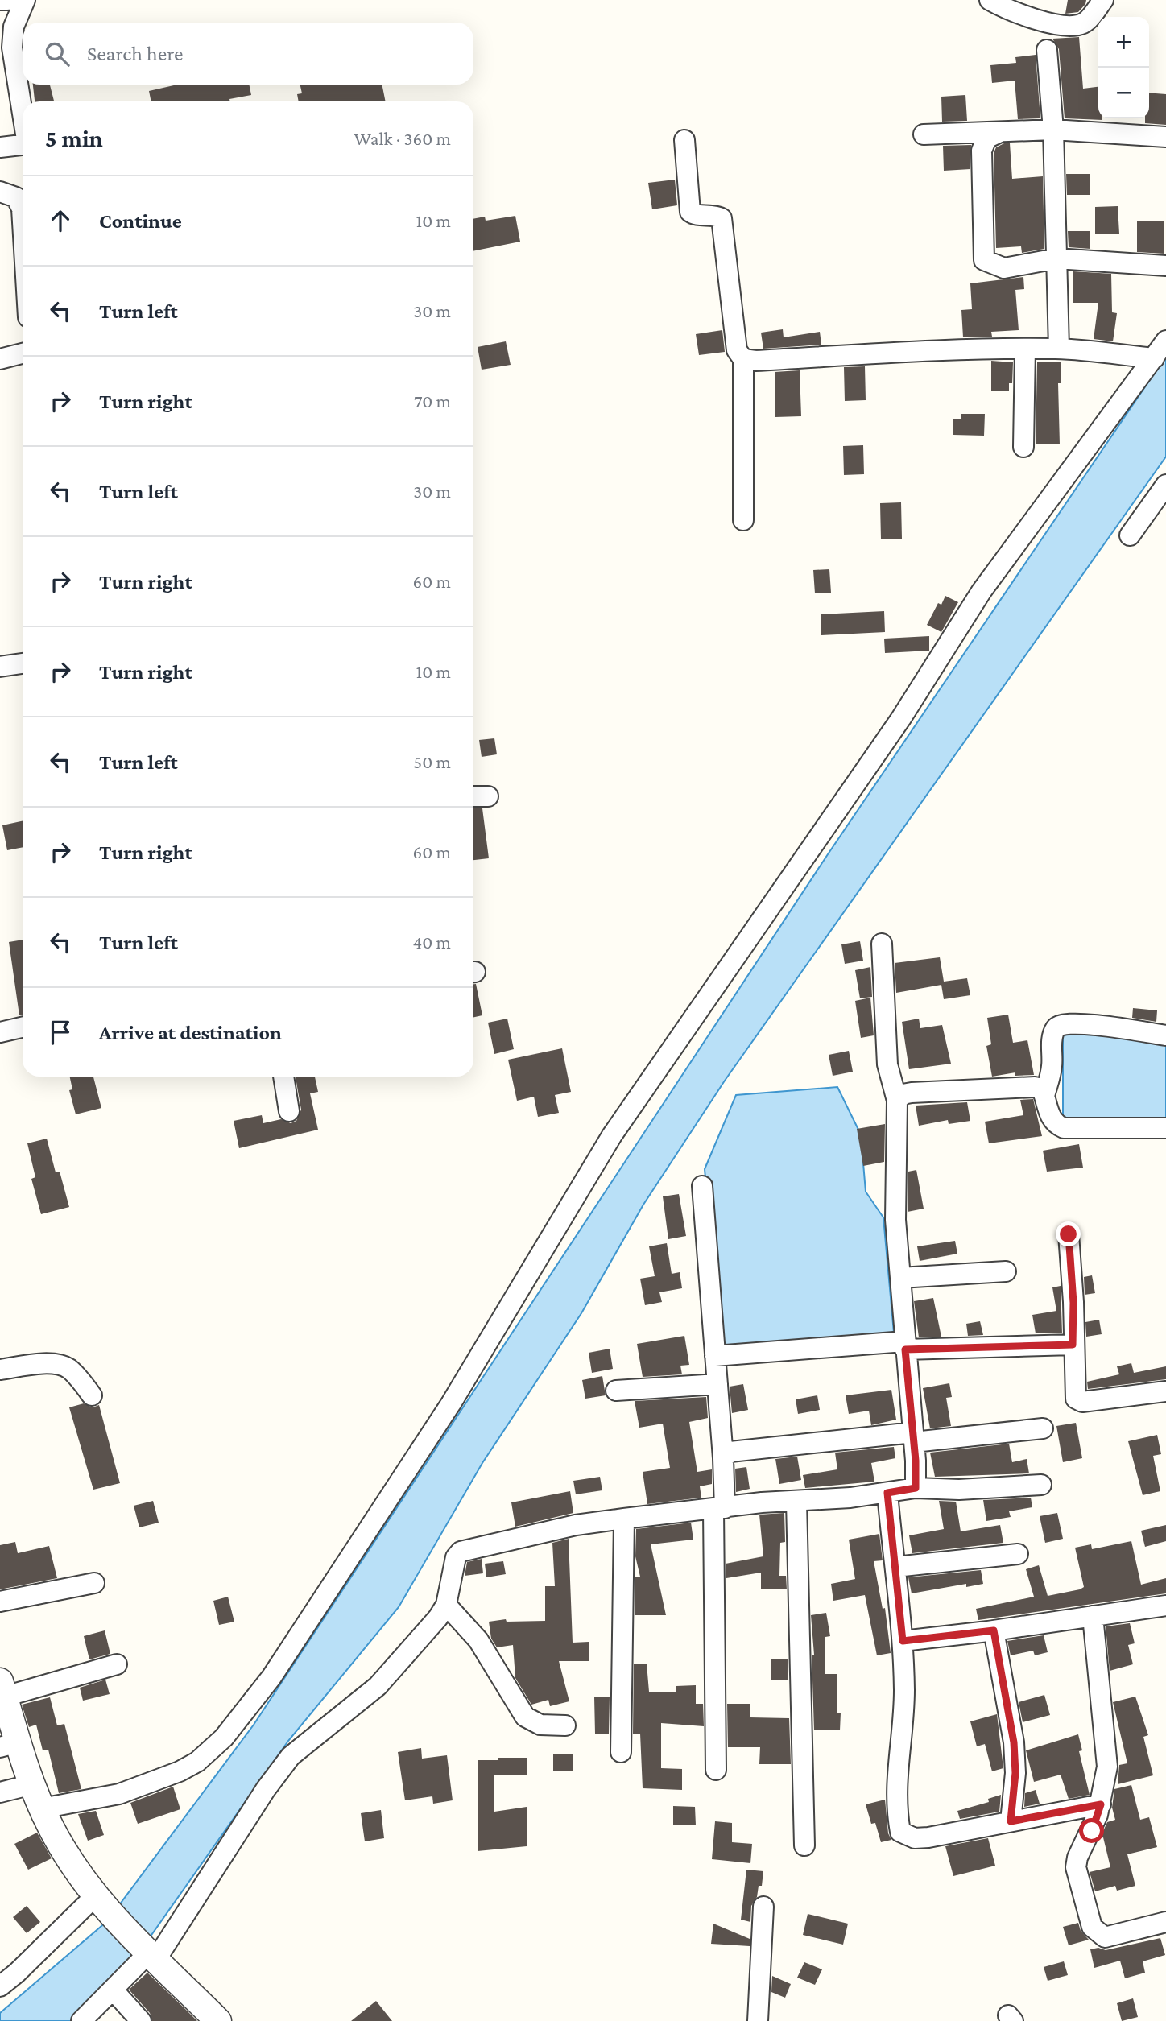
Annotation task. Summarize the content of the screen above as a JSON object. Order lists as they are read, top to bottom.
{
  "page": {
    "map_buttons": ["+", "−"],
    "search": "Search here",
    "heading": ["5 min", "Walk · 360 m"],
    "list": [
      ["Continue", "10 m"],
      ["Turn left", "30 m"],
      ["Turn right", "70 m"],
      ["Turn left", "30 m"],
      ["Turn right", "60 m"],
      ["Turn right", "10 m"],
      ["Turn left", "50 m"],
      ["Turn right", "60 m"],
      ["Turn left", "40 m"],
      "Arrive at destination"
    ]
  }
}
